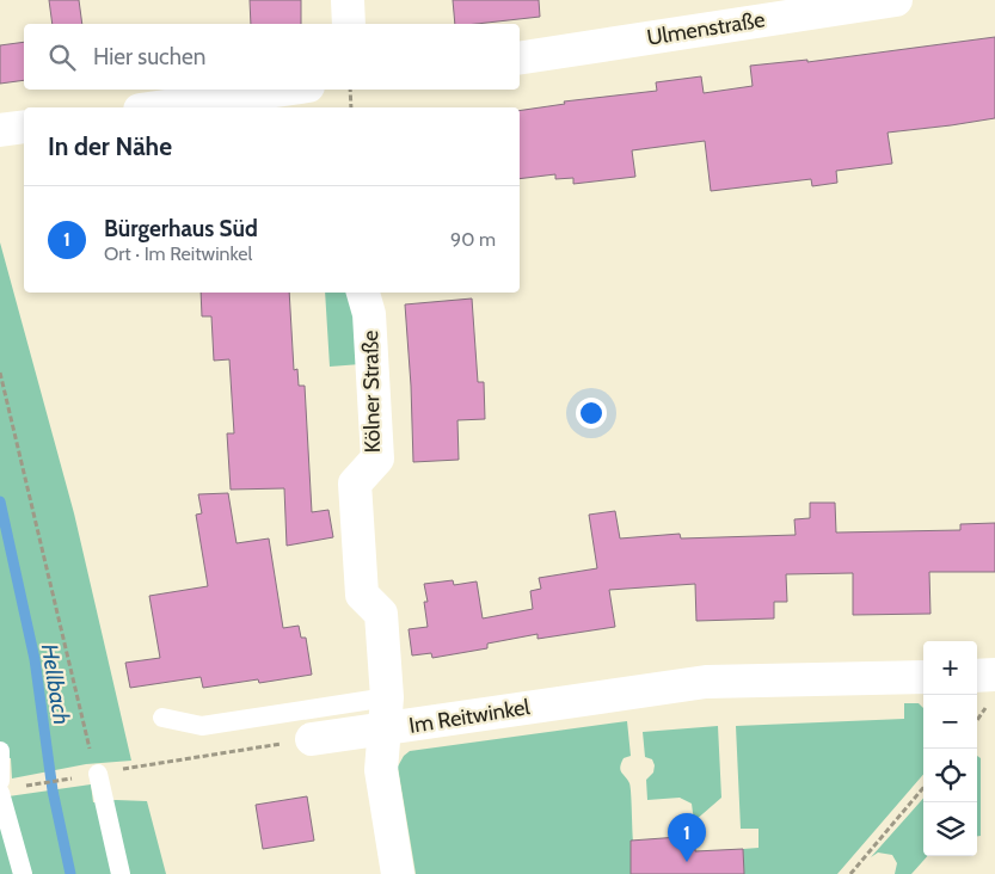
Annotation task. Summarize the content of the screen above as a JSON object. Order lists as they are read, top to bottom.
{
  "streets": {
    "street": ["Ulmenstraße", "Kölner Straße", "Im Reitwinkel"]
  },
  "crossings": [
    ["Kölner Straße", "Im Reitwinkel"]
  ],
  "water": ["Hellbach"],
  "page": {
    "search": "Hier suchen",
    "heading": "In der Nähe",
    "list": [
      {
        "mark": "1",
        "name": "Bürgerhaus Süd",
        "note": "Ort · Im Reitwinkel",
        "value": "90 m"
      }
    ],
    "map_buttons": ["+", "−"],
    "pins": "1"
  }
}
